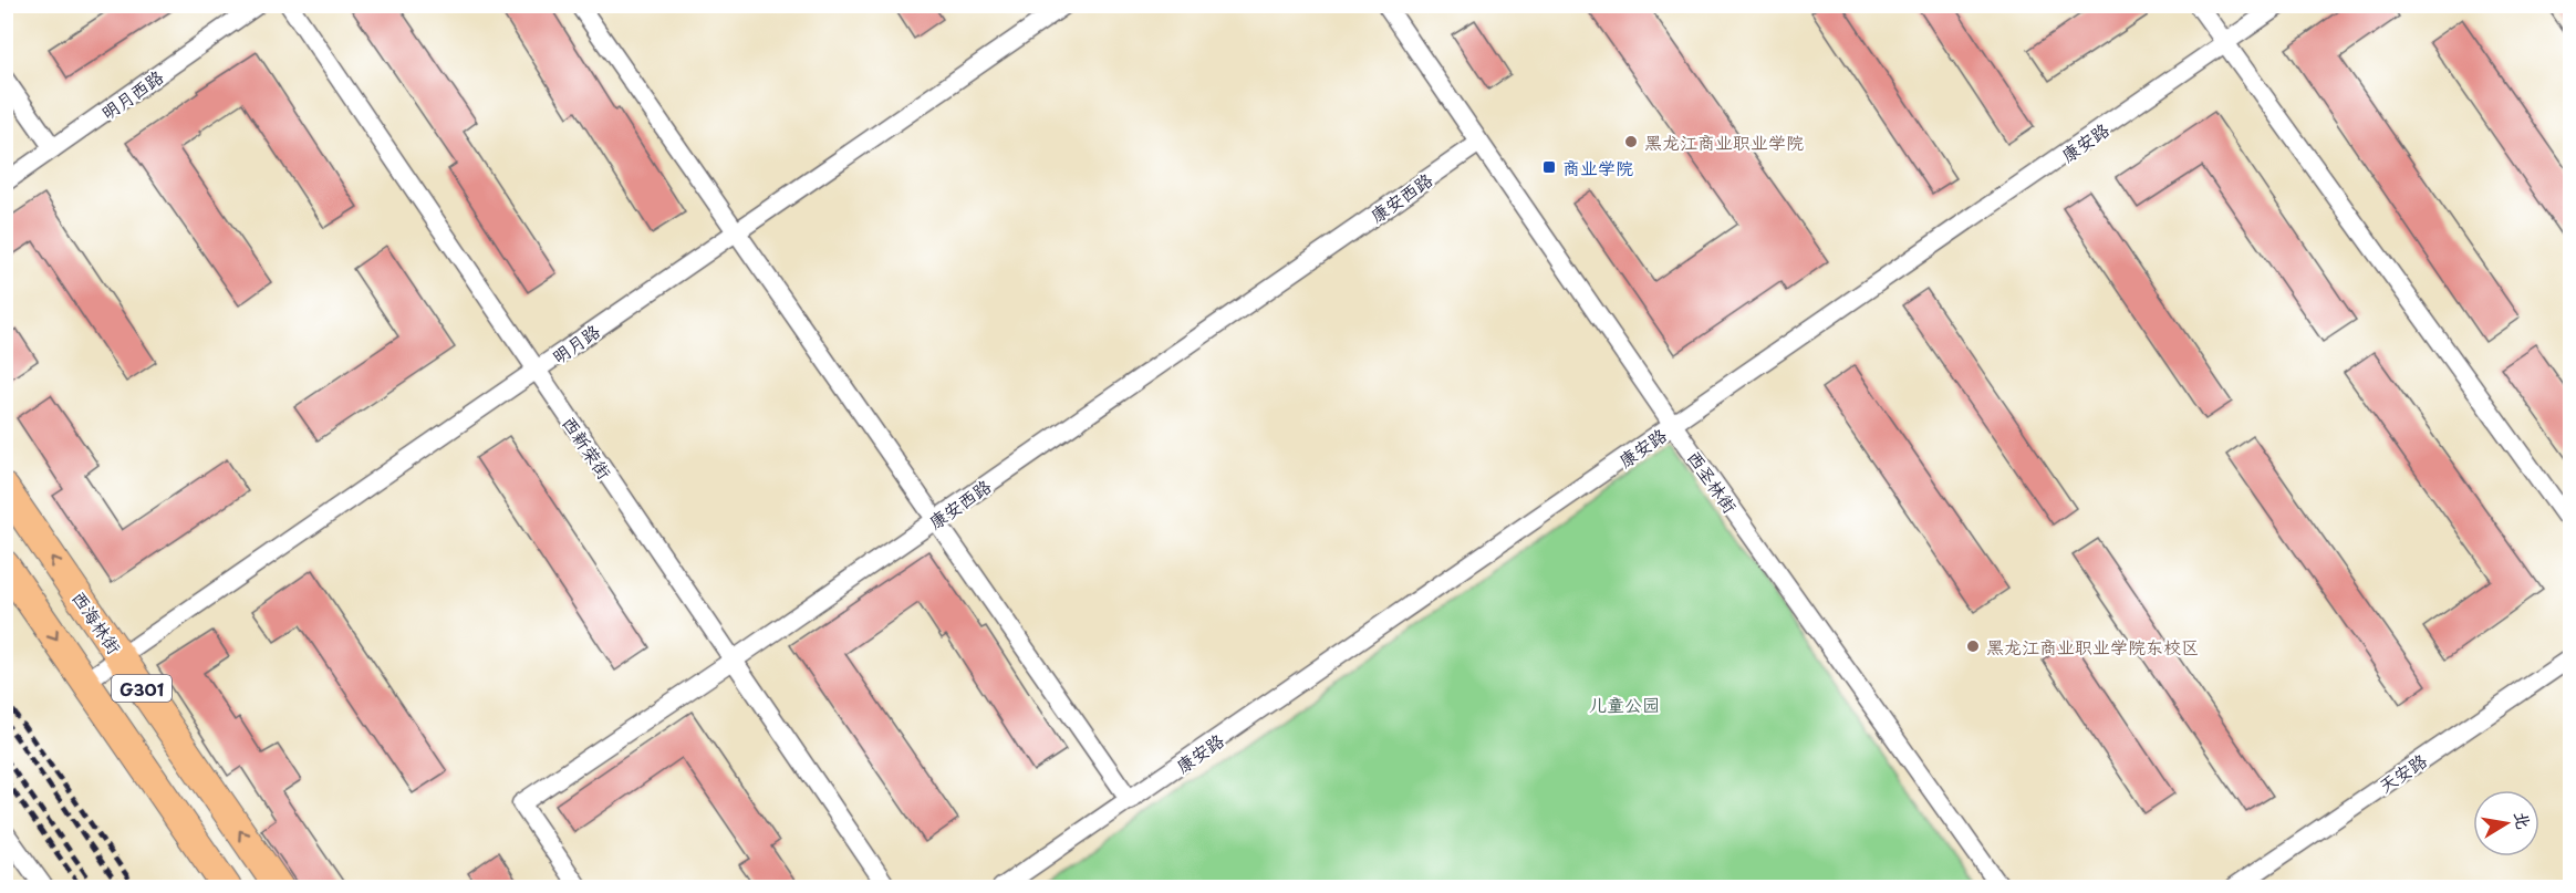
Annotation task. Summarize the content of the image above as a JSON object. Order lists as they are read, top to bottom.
{
  "streets": {
    "highway": ["西海林街", "G301"],
    "street": [
      "明月西路",
      "康安路",
      "康安西路",
      "明月路",
      "西新荣街",
      "西圣林街",
      "天安路"
    ]
  },
  "crossings": [
    ["康安路", "西圣林街"],
    ["康安西路", "西新荣街"],
    ["康安西路", "西圣林街"],
    ["明月路", "西新荣街"],
    ["明月路", "西海林街"],
    ["明月路", "G301"]
  ],
  "parks": ["儿童公园"],
  "places": {
    "other": ["黑龙江商业职业学院", "黑龙江商业职业学院东校区"],
    "transit": ["商业学院"]
  },
  "north": "right"
}
